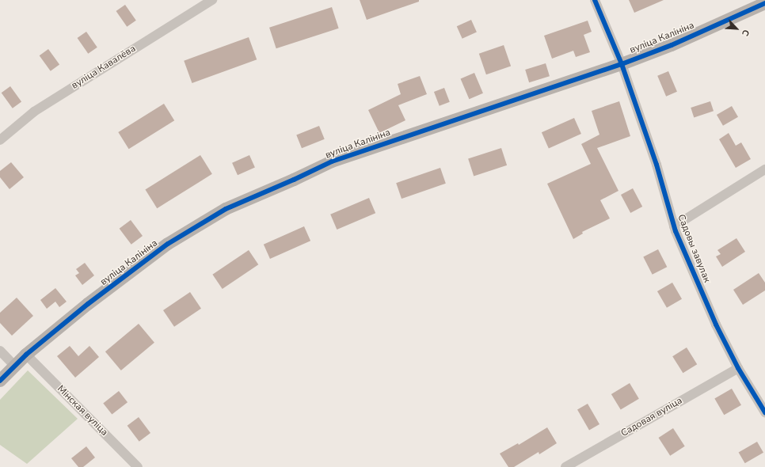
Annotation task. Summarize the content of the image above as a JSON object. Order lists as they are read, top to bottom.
{
  "streets": {
    "street": [
      "вуліца Калініна",
      "вуліца Кавалёва",
      "Садовы завулак",
      "Мінская вуліца",
      "Садовая вуліца"
    ]
  },
  "crossings": [
    ["вуліца Калініна", "Садовы завулак"],
    ["вуліца Калініна", "Мінская вуліца"],
    ["Садовы завулак", "Садовая вуліца"]
  ],
  "north": "bottom right"
}
